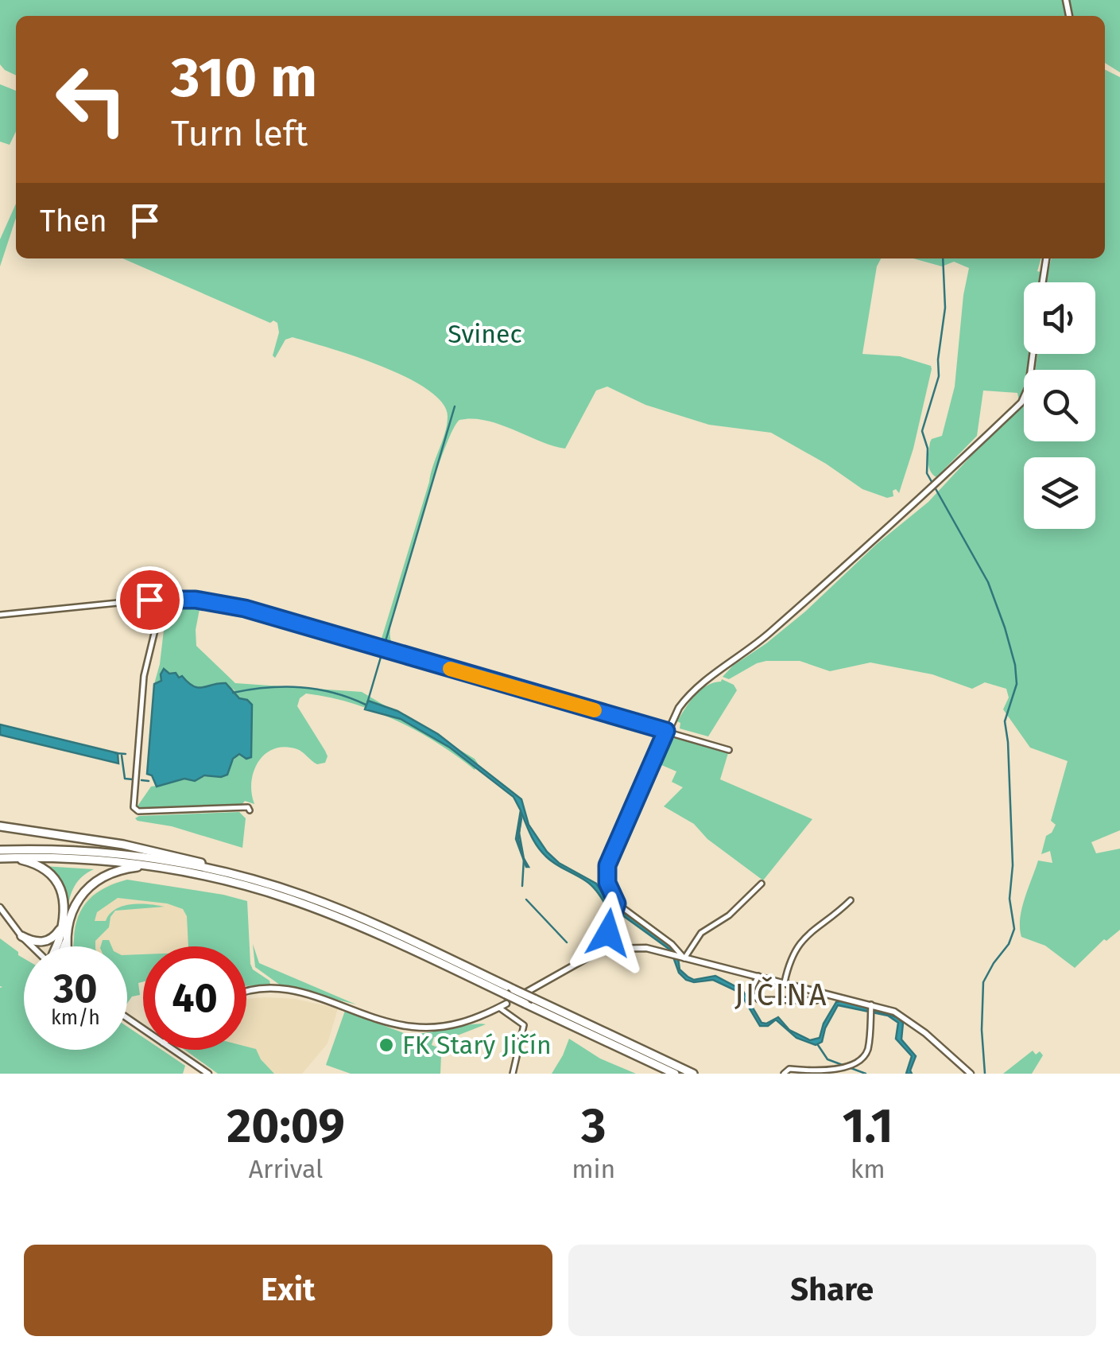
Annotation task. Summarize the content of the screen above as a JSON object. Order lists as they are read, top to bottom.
{
  "districts": ["JIČINA"],
  "parks": ["Svinec"],
  "places": ["FK Starý Jičín"],
  "page": {
    "turn": ["310 m", "Turn left"],
    "then": "Then",
    "speed": "30 km/h",
    "limit": "40",
    "eta": [
      "20:09",
      "Arrival",
      "3",
      "min",
      "1.1",
      "km"
    ],
    "buttons": ["Exit", "Share"]
  }
}
